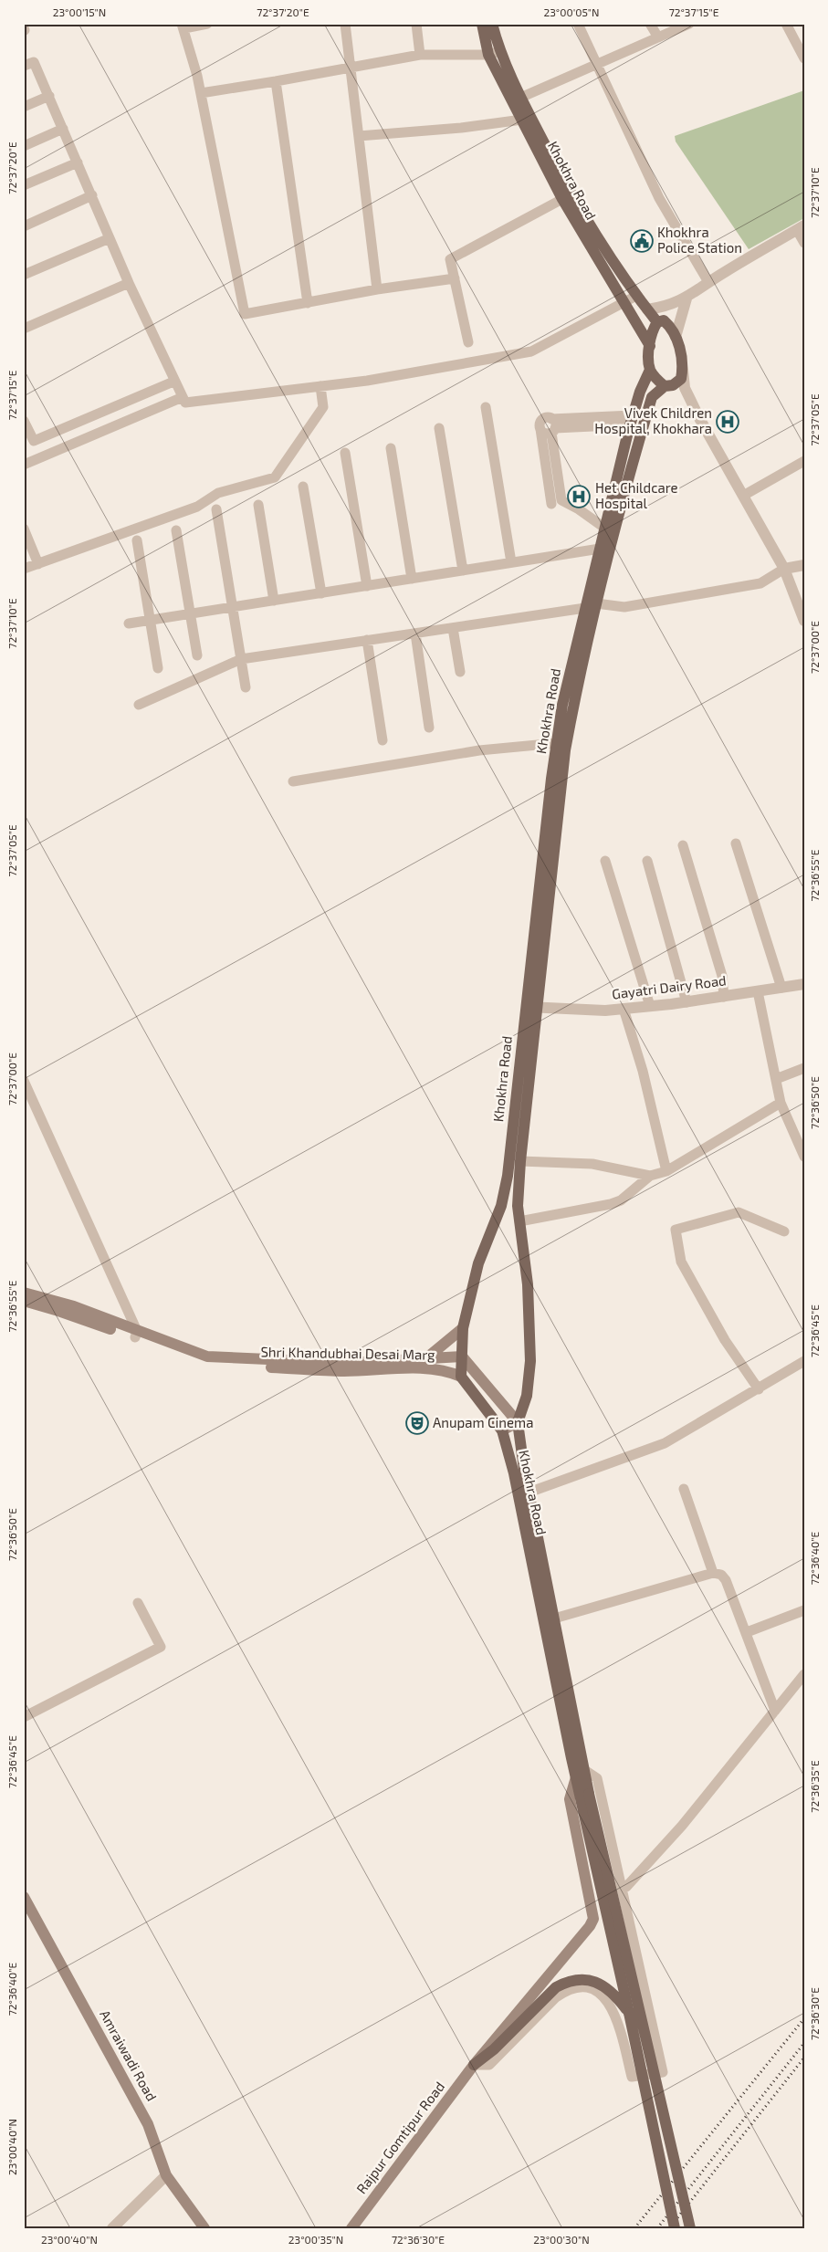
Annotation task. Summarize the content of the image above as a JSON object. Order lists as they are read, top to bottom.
{
  "streets": {
    "main road": [
      "Khokhra Road",
      "Shri Khandubhai Desai Marg",
      "Amraiwadi Road",
      "Rajpur Gomtipur Road"
    ],
    "street": ["Gayatri Dairy Road"]
  },
  "crossings": [
    ["Khokhra Road", "Gayatri Dairy Road"],
    ["Khokhra Road", "Shri Khandubhai Desai Marg"],
    ["Khokhra Road", "Rajpur Gomtipur Road"]
  ],
  "places": {
    "public building": ["Khokhra Police Station"],
    "hospital": ["Vivek Children Hospital, Khokhara", "Het Childcare Hospital"],
    "theatre": ["Anupam Cinema"]
  },
  "coordinates": [
    "23°00'15\"N",
    "72°37'20\"E",
    "23°00'05\"N",
    "72°37'15\"E",
    "72°37'10\"E",
    "72°37'05\"E",
    "72°37'00\"E",
    "72°36'55\"E",
    "72°36'50\"E",
    "72°36'45\"E",
    "72°36'40\"E",
    "72°36'35\"E",
    "72°36'30\"E",
    "23°00'40\"N",
    "23°00'35\"N",
    "23°00'30\"N"
  ]
}
